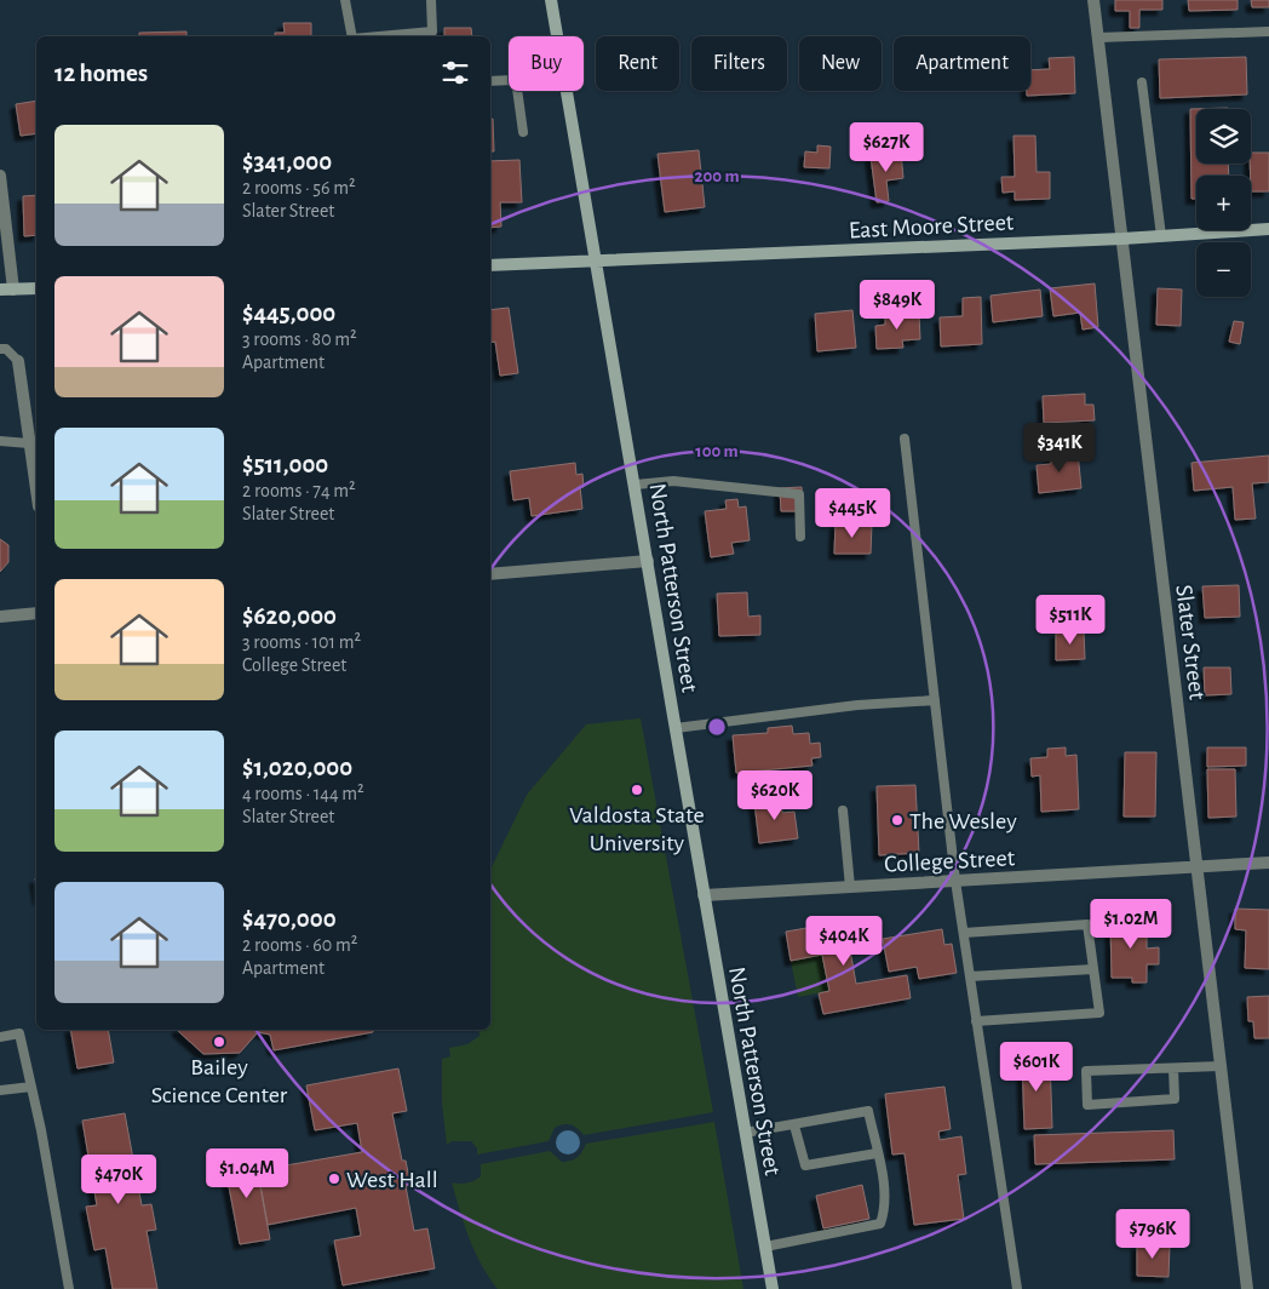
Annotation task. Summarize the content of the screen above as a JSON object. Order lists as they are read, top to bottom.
{
  "streets": {
    "main road": ["East Moore Street", "North Patterson Street"],
    "street": ["Slater Street", "College Street"]
  },
  "crossings": [
    ["East Moore Street", "North Patterson Street"],
    ["East Moore Street", "Slater Street"],
    ["North Patterson Street", "College Street"],
    ["Slater Street", "College Street"]
  ],
  "places": [
    "Valdosta State University",
    "The Wesley",
    "Bailey Science Center",
    "West Hall"
  ],
  "page": {
    "chip": [
      "Buy",
      "Rent",
      "Filters",
      "New",
      "Apartment"
    ],
    "heading": "12 homes",
    "map_buttons": ["+", "−"],
    "list": [
      {
        "name": "$341,000",
        "note": "2 rooms · 56 m² · Slater Street"
      },
      {
        "name": "$445,000",
        "note": "3 rooms · 80 m² · Apartment"
      },
      {
        "name": "$511,000",
        "note": "2 rooms · 74 m² · Slater Street"
      },
      {
        "name": "$620,000",
        "note": "3 rooms · 101 m² · College Street"
      },
      {
        "name": "$1,020,000",
        "note": "4 rooms · 144 m² · Slater Street"
      },
      {
        "name": "$470,000",
        "note": "2 rooms · 60 m² · Apartment"
      }
    ],
    "price": [
      "$627K",
      "$849K",
      "$341K",
      "$445K",
      "$511K",
      "$620K",
      "$1.02M",
      "$404K",
      "$601K",
      "$1.04M",
      "$470K",
      "$796K"
    ]
  },
  "rings": ["200 m", "100 m"]
}
